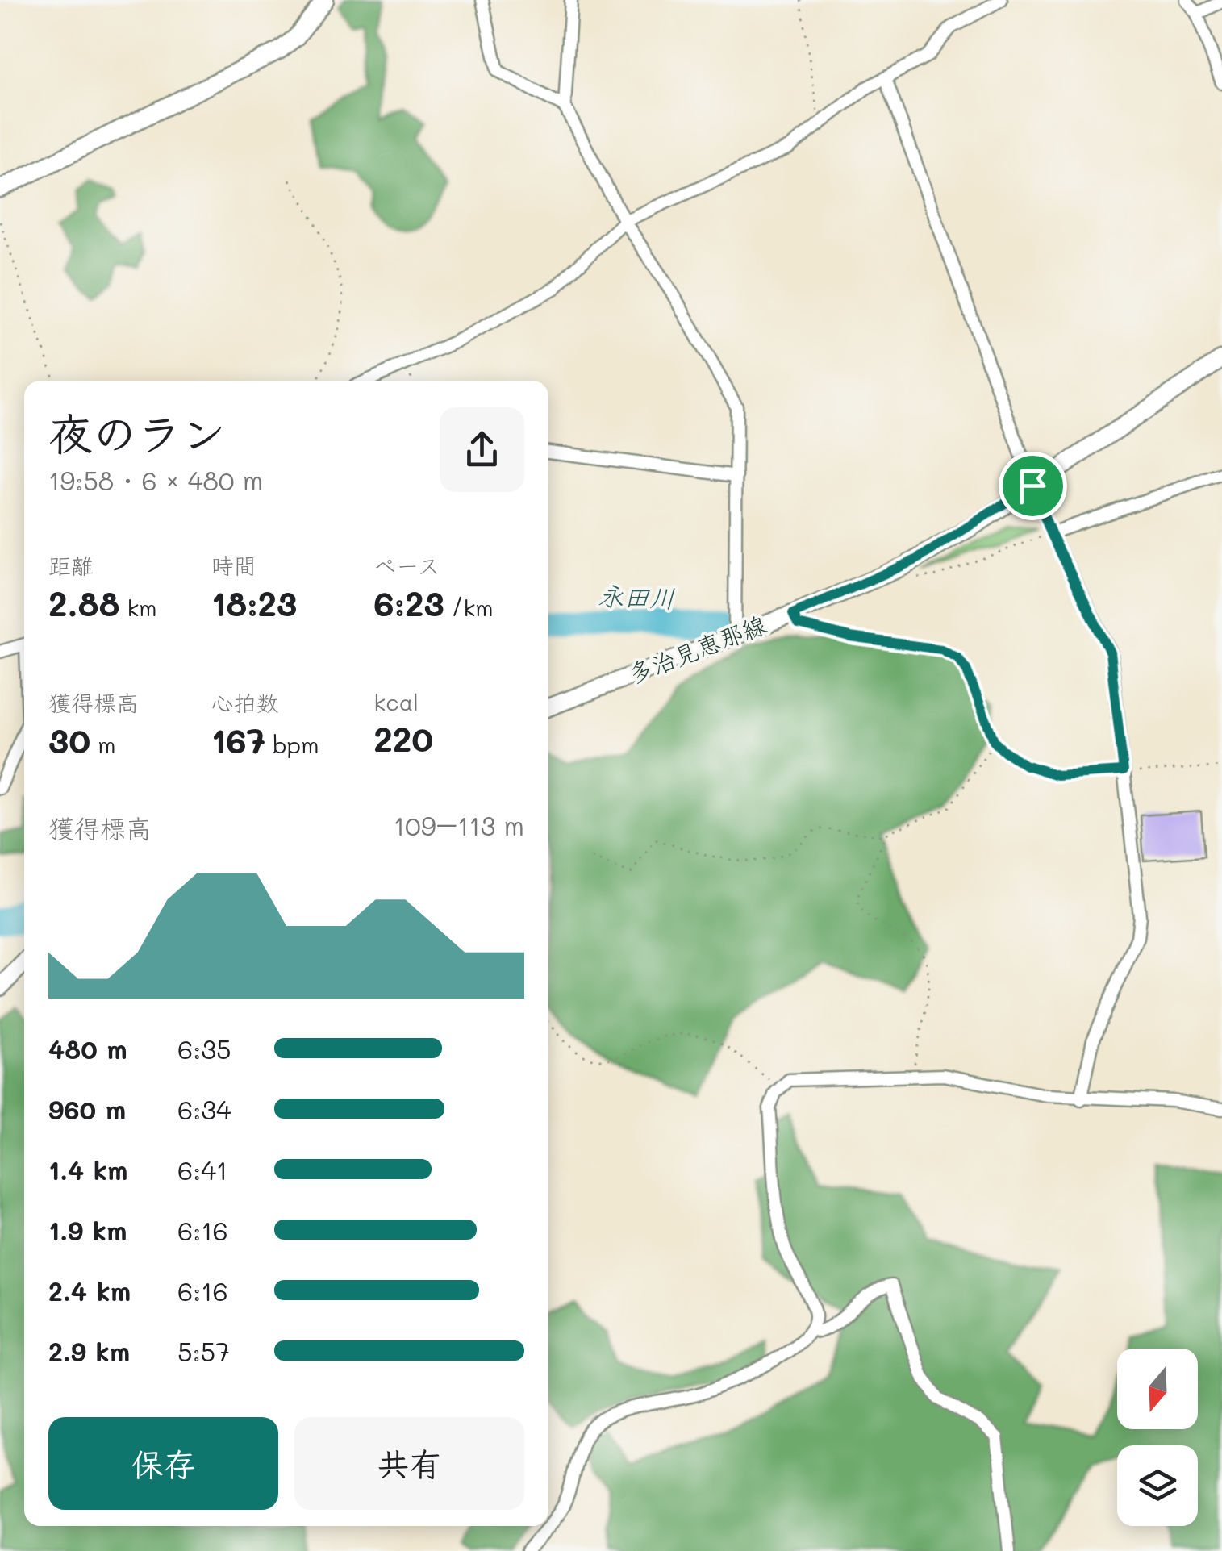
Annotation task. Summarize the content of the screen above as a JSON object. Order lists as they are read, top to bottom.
{
  "streets": {
    "main road": ["多治見恵那線"]
  },
  "water": ["永田川"],
  "north": "bottom",
  "page": {
    "heading": ["夜のラン", "19:58 · 6 × 480 m"],
    "stats": [
      ["距離", "2.88 km"],
      ["時間", "18:23"],
      ["ペース", "6:23 /km"],
      ["獲得標高", "30 m"],
      ["心拍数", "167 bpm"],
      ["kcal", "220"]
    ],
    "chart": ["獲得標高", "109–113 m"],
    "list": [
      {
        "name": "480 m",
        "note": "6:35"
      },
      {
        "name": "960 m",
        "note": "6:34"
      },
      {
        "name": "1.4 km",
        "note": "6:41"
      },
      {
        "name": "1.9 km",
        "note": "6:16"
      },
      {
        "name": "2.4 km",
        "note": "6:16"
      },
      {
        "name": "2.9 km",
        "note": "5:57"
      }
    ],
    "buttons": ["保存", "共有"]
  }
}
